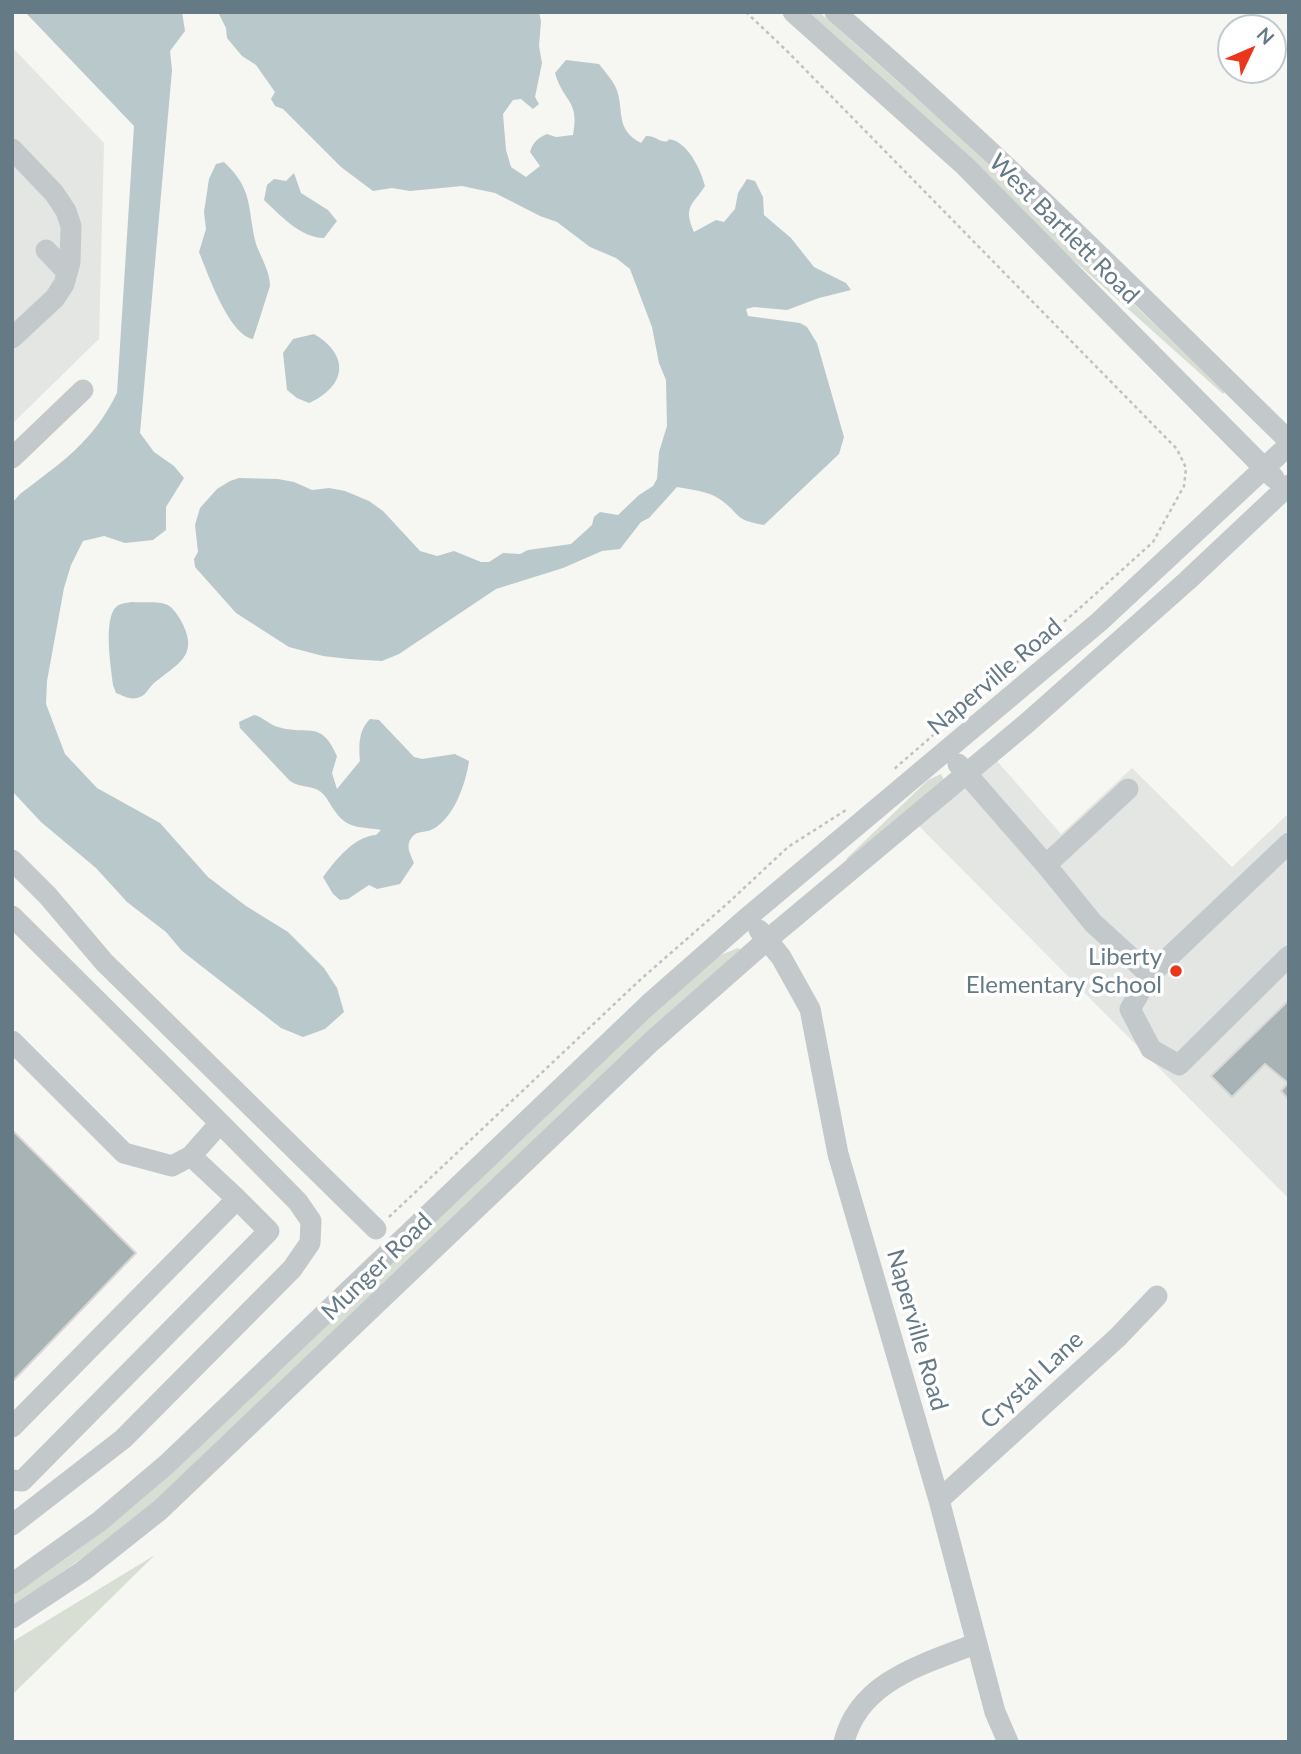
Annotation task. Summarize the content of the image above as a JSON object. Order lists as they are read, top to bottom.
{
  "streets": {
    "street": [
      "West Bartlett Road",
      "Naperville Road",
      "Munger Road",
      "Crystal Lane"
    ]
  },
  "crossings": [
    ["West Bartlett Road", "Naperville Road"],
    ["Naperville Road", "Munger Road"],
    ["Naperville Road", "Crystal Lane"]
  ],
  "places": ["Liberty Elementary School"],
  "north": "top right"
}
